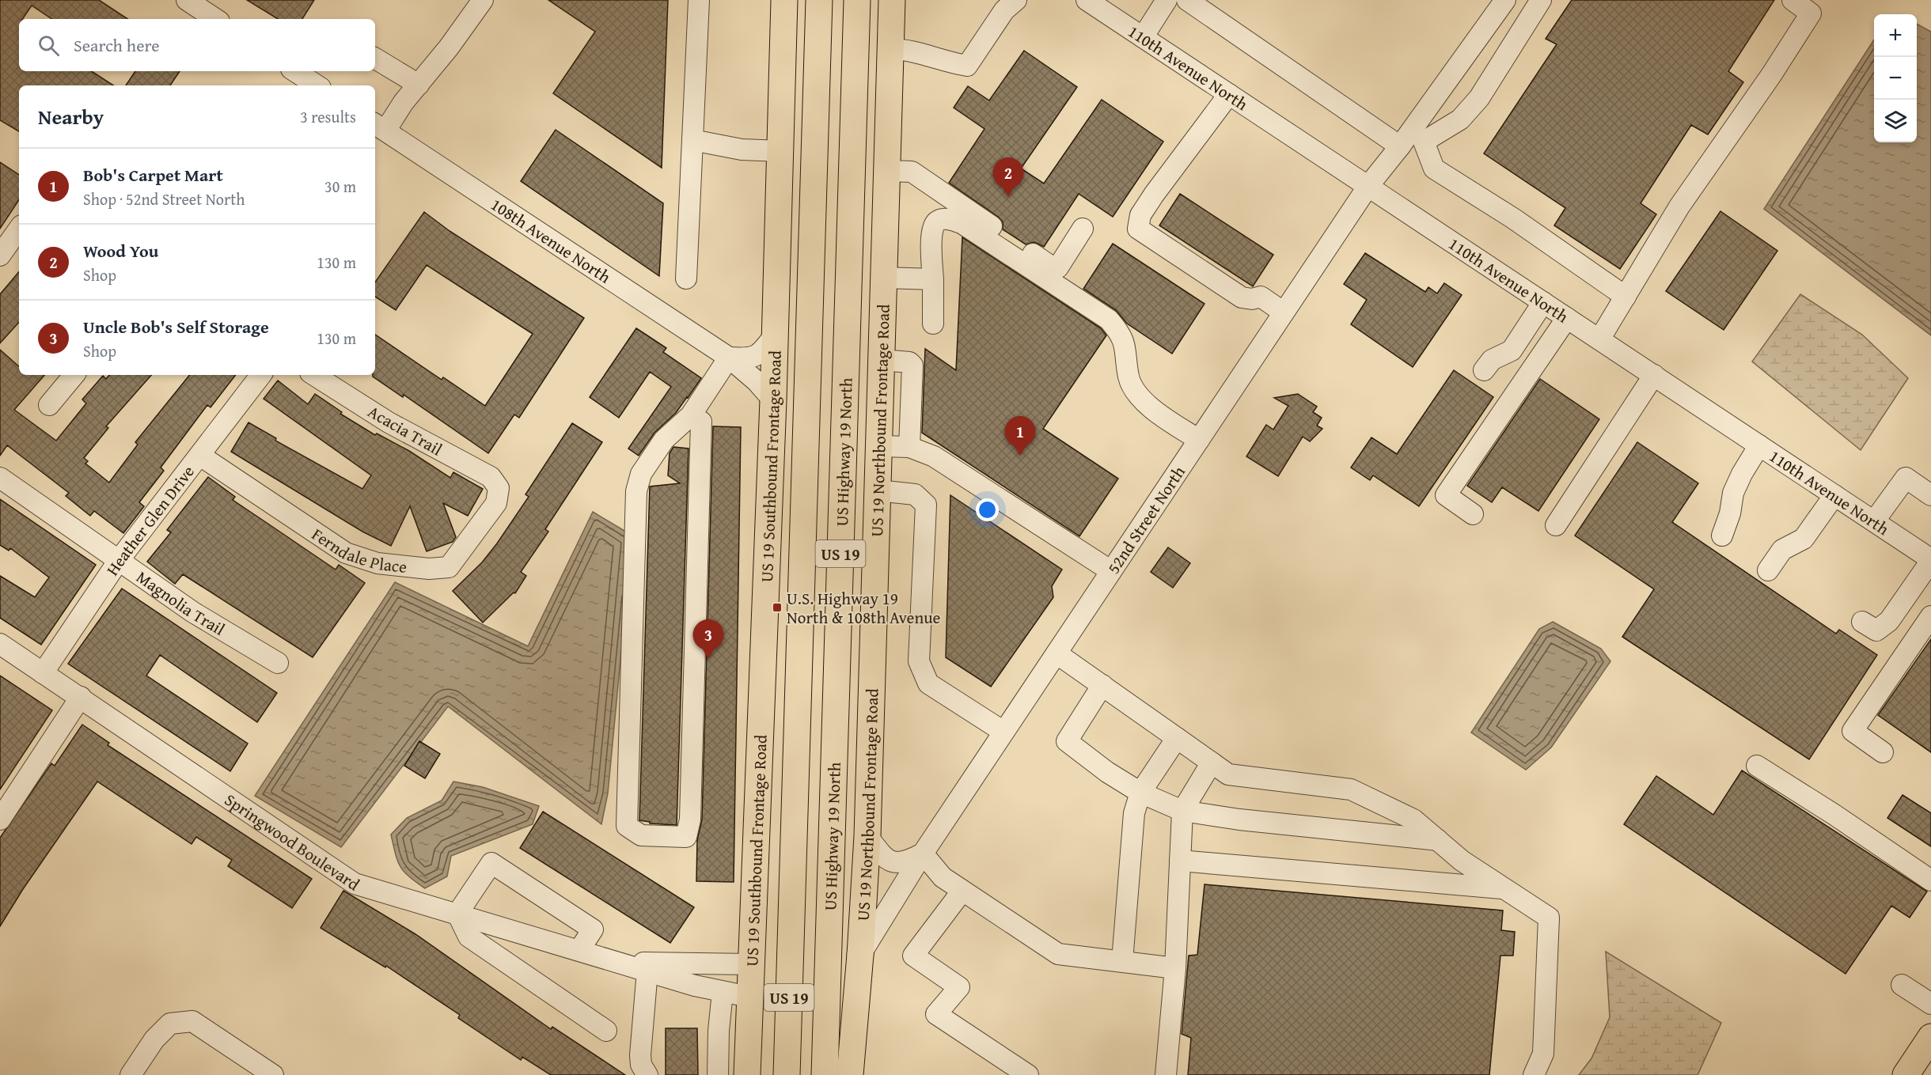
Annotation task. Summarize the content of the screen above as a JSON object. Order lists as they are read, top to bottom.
{
  "streets": {
    "main road": [
      "US 19 Northbound Frontage Road",
      "US Highway 19 North",
      "US 19 Southbound Frontage Road",
      "US 19"
    ],
    "street": [
      "110th Avenue North",
      "108th Avenue North",
      "Acacia Trail",
      "52nd Street North",
      "Heather Glen Drive",
      "Ferndale Place",
      "Magnolia Trail",
      "Springwood Boulevard"
    ]
  },
  "crossings": [
    ["110th Avenue North", "52nd Street North"],
    ["108th Avenue North", "US 19 Southbound Frontage Road"],
    ["US 19 Northbound Frontage Road", "52nd Street North"],
    ["Acacia Trail", "Ferndale Place"],
    ["US 19 Southbound Frontage Road", "Springwood Boulevard"],
    ["Heather Glen Drive", "Ferndale Place"],
    ["Heather Glen Drive", "Magnolia Trail"],
    ["Heather Glen Drive", "Springwood Boulevard"]
  ],
  "places": {
    "transit": ["U.S. Highway 19 North & 108th Avenue"]
  },
  "page": {
    "map_buttons": ["+", "−"],
    "search": "Search here",
    "heading": ["Nearby", "3 results"],
    "list": [
      {
        "mark": "1",
        "name": "Bob's Carpet Mart",
        "note": "Shop · 52nd Street North",
        "value": "30 m"
      },
      {
        "mark": "2",
        "name": "Wood You",
        "note": "Shop",
        "value": "130 m"
      },
      {
        "mark": "3",
        "name": "Uncle Bob's Self Storage",
        "note": "Shop",
        "value": "130 m"
      }
    ],
    "pins": ["2", "1", "3"]
  }
}
